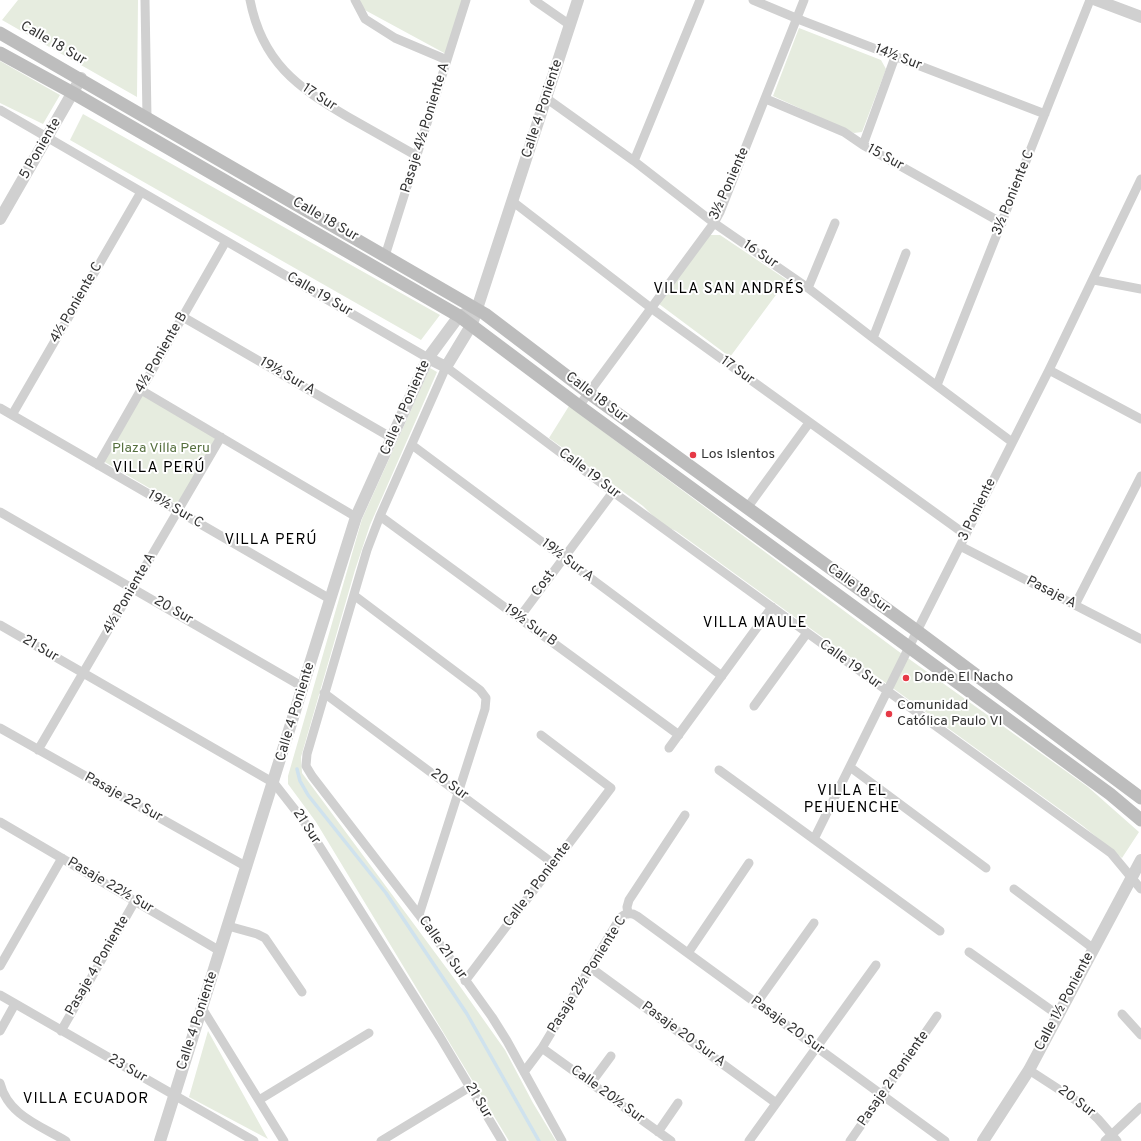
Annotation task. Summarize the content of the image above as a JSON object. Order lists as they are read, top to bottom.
{
  "streets": {
    "main road": ["Calle 18 Sur"],
    "street": [
      "14½ Sur",
      "17 Sur",
      "Calle 4 Poniente",
      "Pasaje 4½ Poniente A",
      "5 Poniente",
      "15 Sur",
      "3½ Poniente",
      "3½ Poniente C",
      "16 Sur",
      "Calle 19 Sur",
      "4½ Poniente C",
      "4½ Poniente B",
      "19½ Sur A",
      "19½ Sur C",
      "3 Poniente",
      "Cost",
      "Pasaje A",
      "4½ Poniente A",
      "20 Sur",
      "19½ Sur B",
      "21 Sur",
      "Pasaje 22 Sur",
      "Calle 3 Poniente",
      "Pasaje 22½ Sur",
      "Calle 21 Sur",
      "Pasaje 4 Poniente",
      "Pasaje 2½ Poniente C",
      "Calle 1½ Poniente",
      "Pasaje 20 Sur",
      "Pasaje 20 Sur A",
      "23 Sur",
      "Pasaje 2 Poniente",
      "Calle 20½ Sur"
    ]
  },
  "crossings": [
    ["Calle 18 Sur", "Calle 4 Poniente"],
    ["Calle 18 Sur", "Pasaje 4½ Poniente A"],
    ["Calle 18 Sur", "5 Poniente"],
    ["Calle 18 Sur", "3½ Poniente"],
    ["Calle 18 Sur", "3 Poniente"],
    ["14½ Sur", "3½ Poniente"],
    ["14½ Sur", "3½ Poniente C"],
    ["17 Sur", "Calle 4 Poniente"],
    ["17 Sur", "Pasaje 4½ Poniente A"],
    ["17 Sur", "3½ Poniente"],
    ["17 Sur", "3 Poniente"],
    ["Calle 4 Poniente", "16 Sur"],
    ["Calle 4 Poniente", "Calle 19 Sur"],
    ["Calle 4 Poniente", "19½ Sur A"],
    ["Calle 4 Poniente", "19½ Sur C"],
    ["Calle 4 Poniente", "20 Sur"],
    ["Calle 4 Poniente", "19½ Sur B"],
    ["Calle 4 Poniente", "21 Sur"],
    ["Calle 4 Poniente", "Pasaje 22 Sur"],
    ["Calle 4 Poniente", "Pasaje 22½ Sur"],
    ["Calle 4 Poniente", "Calle 21 Sur"],
    ["Calle 4 Poniente", "23 Sur"],
    ["5 Poniente", "Calle 19 Sur"],
    ["15 Sur", "3½ Poniente"],
    ["15 Sur", "3½ Poniente C"],
    ["3½ Poniente", "16 Sur"],
    ["3½ Poniente C", "16 Sur"],
    ["16 Sur", "3 Poniente"],
    ["Calle 19 Sur", "4½ Poniente C"],
    ["Calle 19 Sur", "4½ Poniente B"],
    ["Calle 19 Sur", "3 Poniente"],
    ["Calle 19 Sur", "Cost"],
    ["Calle 19 Sur", "Calle 1½ Poniente"],
    ["4½ Poniente C", "19½ Sur C"],
    ["4½ Poniente B", "19½ Sur A"],
    ["4½ Poniente B", "19½ Sur C"],
    ["19½ Sur A", "Cost"],
    ["19½ Sur C", "4½ Poniente A"],
    ["3 Poniente", "Pasaje A"],
    ["Cost", "19½ Sur B"],
    ["4½ Poniente A", "20 Sur"],
    ["4½ Poniente A", "21 Sur"],
    ["4½ Poniente A", "Pasaje 22 Sur"],
    ["20 Sur", "Calle 3 Poniente"],
    ["20 Sur", "Calle 1½ Poniente"],
    ["Calle 3 Poniente", "Calle 21 Sur"],
    ["Pasaje 22½ Sur", "Pasaje 4 Poniente"],
    ["Calle 21 Sur", "Pasaje 2½ Poniente C"],
    ["Pasaje 4 Poniente", "23 Sur"],
    ["Pasaje 2½ Poniente C", "Pasaje 20 Sur"],
    ["Pasaje 2½ Poniente C", "Pasaje 20 Sur A"],
    ["Pasaje 2½ Poniente C", "Calle 20½ Sur"],
    ["Pasaje 20 Sur", "Pasaje 2 Poniente"]
  ],
  "districts": [
    "VILLA SAN ANDRÉS",
    "VILLA PERÚ",
    "VILLA PERÚ",
    "VILLA MAULE",
    "VILLA EL PEHUENCHE",
    "VILLA ECUADOR"
  ],
  "parks": ["Plaza Villa Peru"],
  "places": ["Los Islentos", "Donde El Nacho", "Comunidad Católica Paulo VI"]
}
